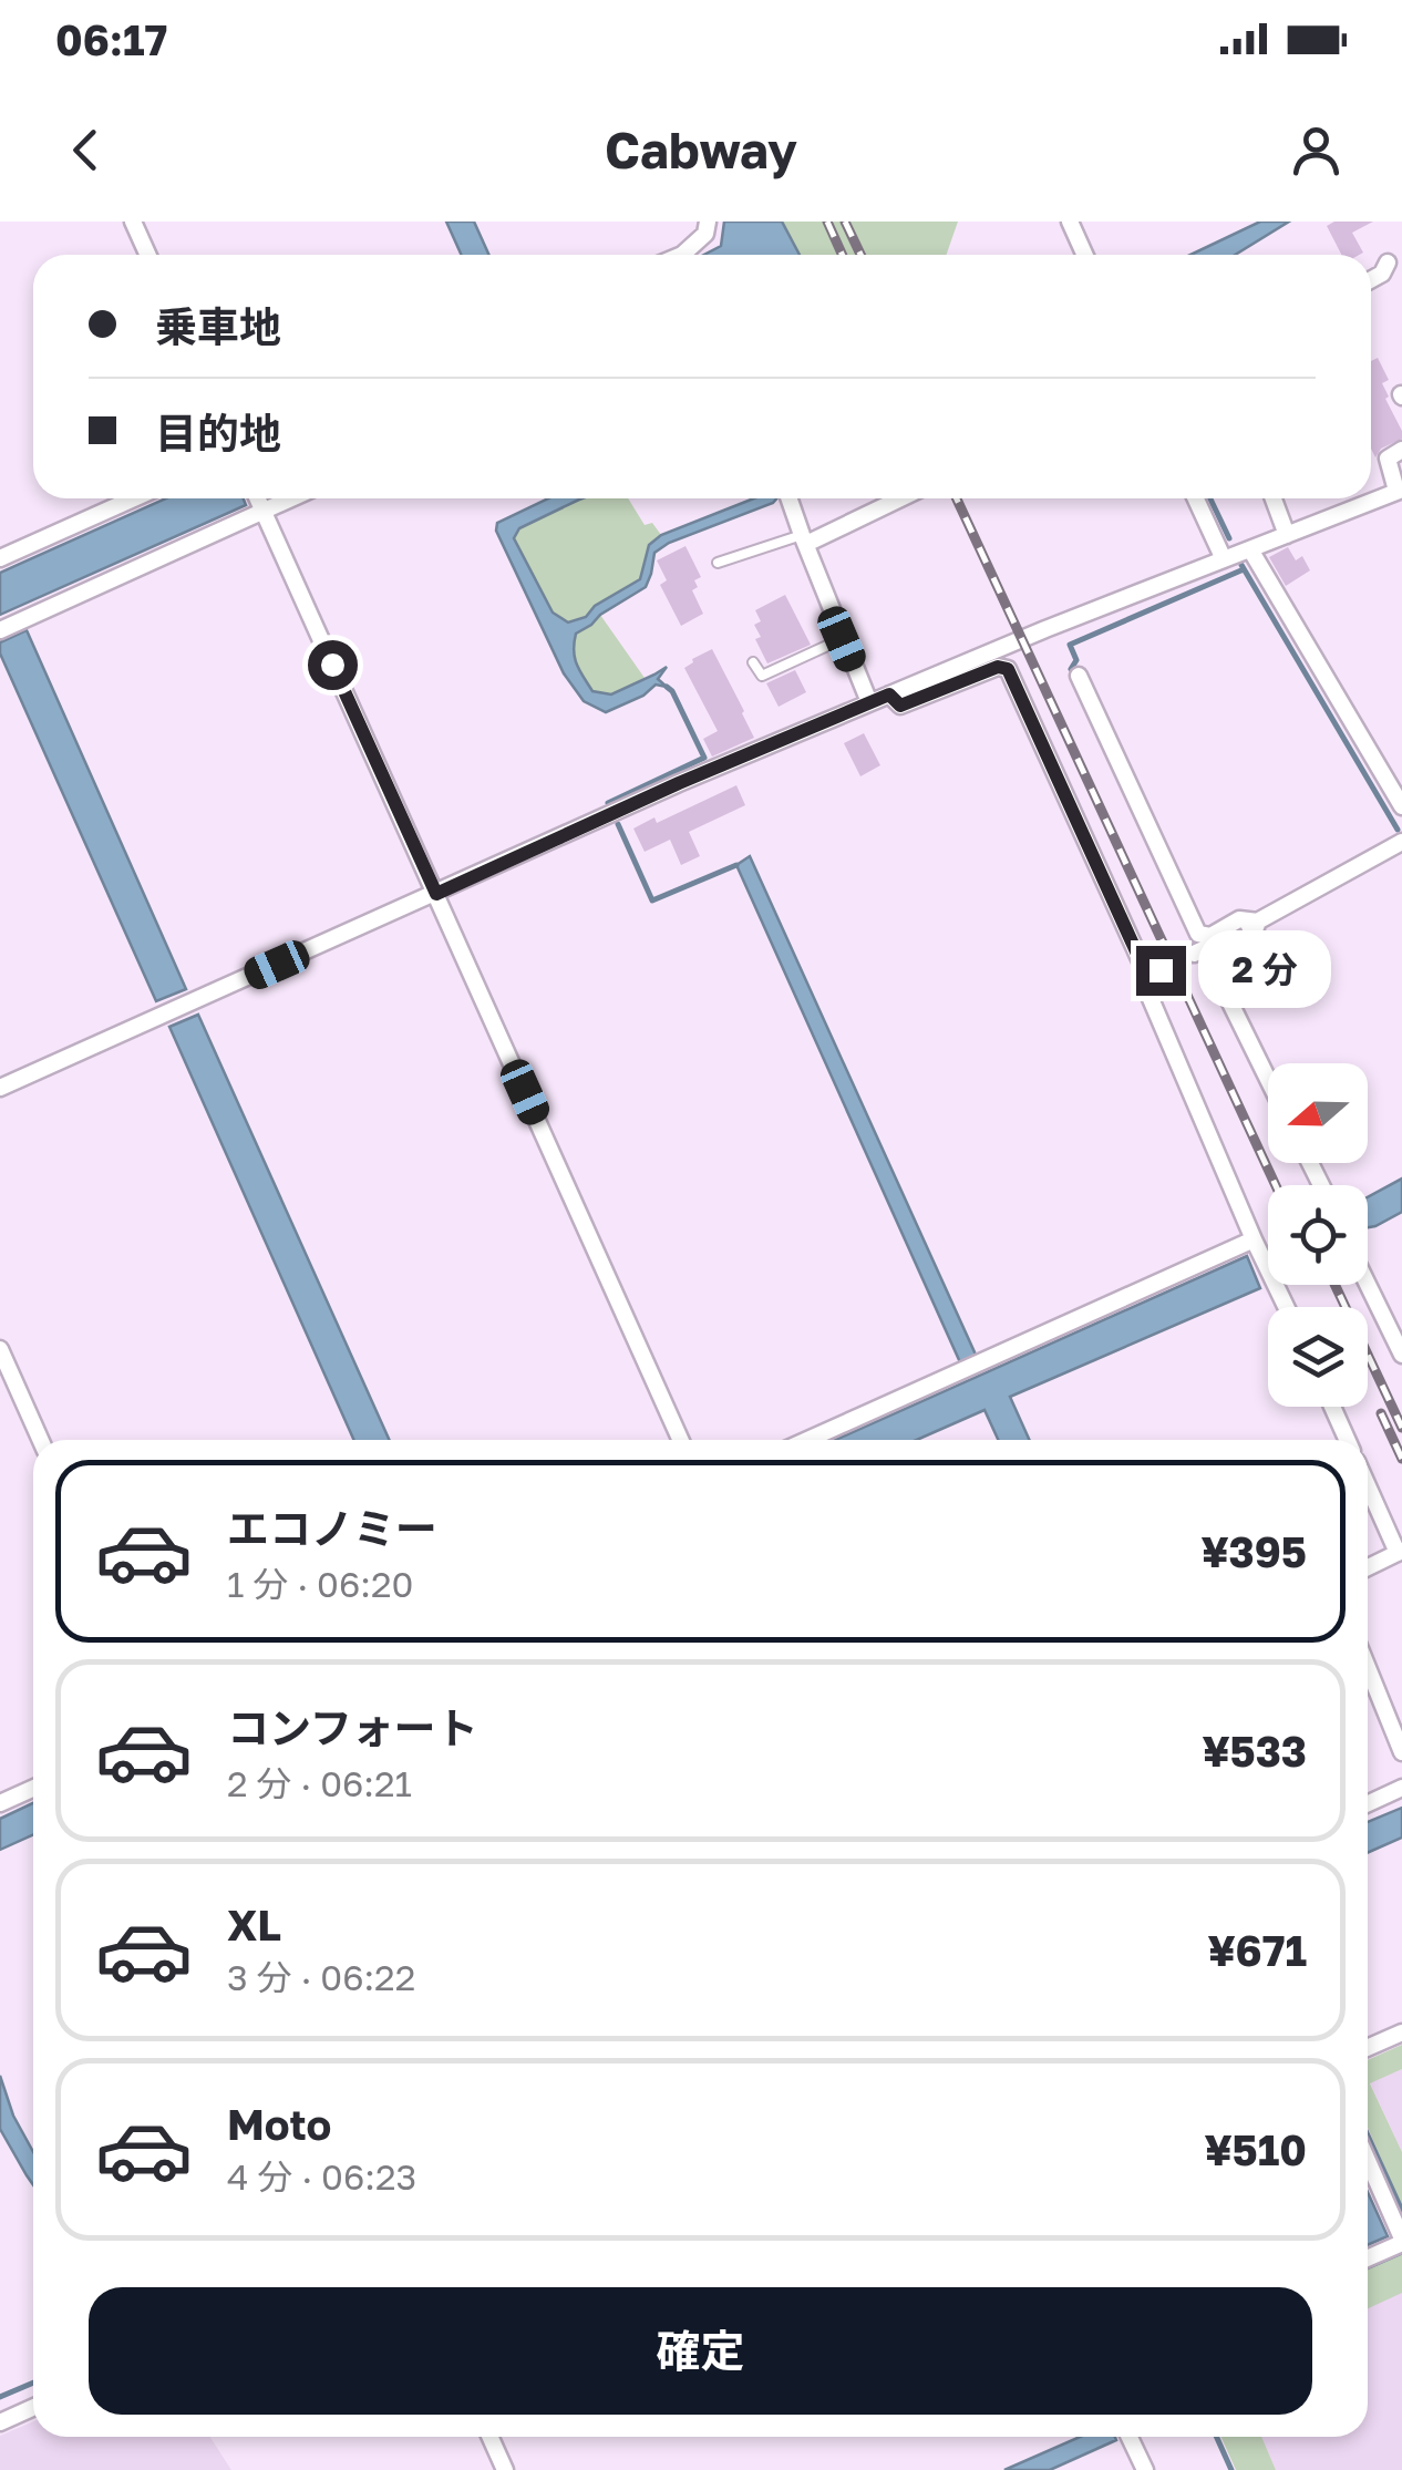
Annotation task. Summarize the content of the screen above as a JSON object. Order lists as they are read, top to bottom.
{
  "north": "left",
  "page": {
    "status": "06:17",
    "header": "Cabway",
    "banner": ["乗車地", "目的地"],
    "bubble": "2 分",
    "list": [
      {
        "name": "エコノミー",
        "note": "1 分 · 06:20",
        "value": "¥395"
      },
      {
        "name": "コンフォート",
        "note": "2 分 · 06:21",
        "value": "¥533"
      },
      {
        "name": "XL",
        "note": "3 分 · 06:22",
        "value": "¥671"
      },
      {
        "name": "Moto",
        "note": "4 分 · 06:23",
        "value": "¥510"
      }
    ],
    "buttons": "確定"
  }
}
